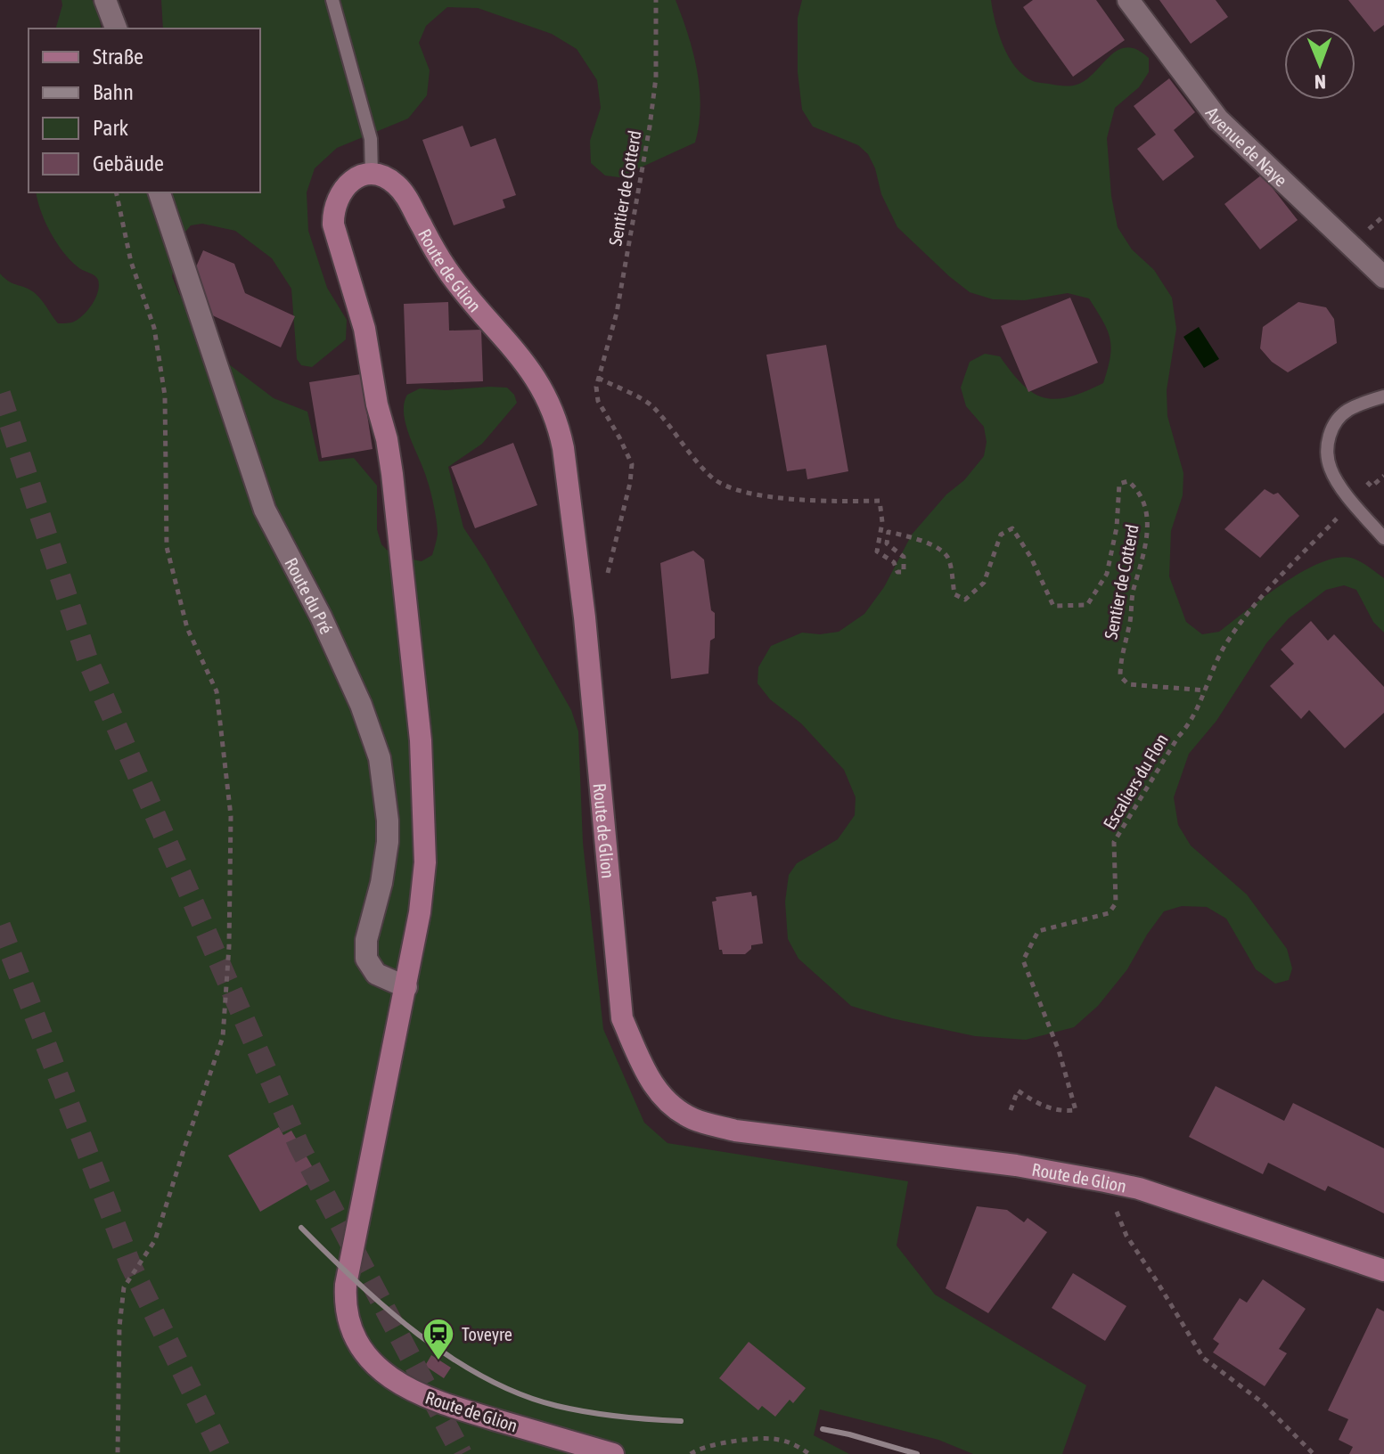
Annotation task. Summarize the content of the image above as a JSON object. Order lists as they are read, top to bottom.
{
  "streets": {
    "street": ["Avenue de Naye", "Route de Glion", "Route du Pré"],
    "path": ["Sentier de Cotterd", "Escaliers du Flon"]
  },
  "crossings": [
    ["Sentier de Cotterd", "Escaliers du Flon"],
    ["Route de Glion", "Route du Pré"]
  ],
  "places": {
    "station": ["Toveyre"]
  },
  "legend": [
    "Straße",
    "Bahn",
    "Park",
    "Gebäude"
  ],
  "north": "bottom"
}
